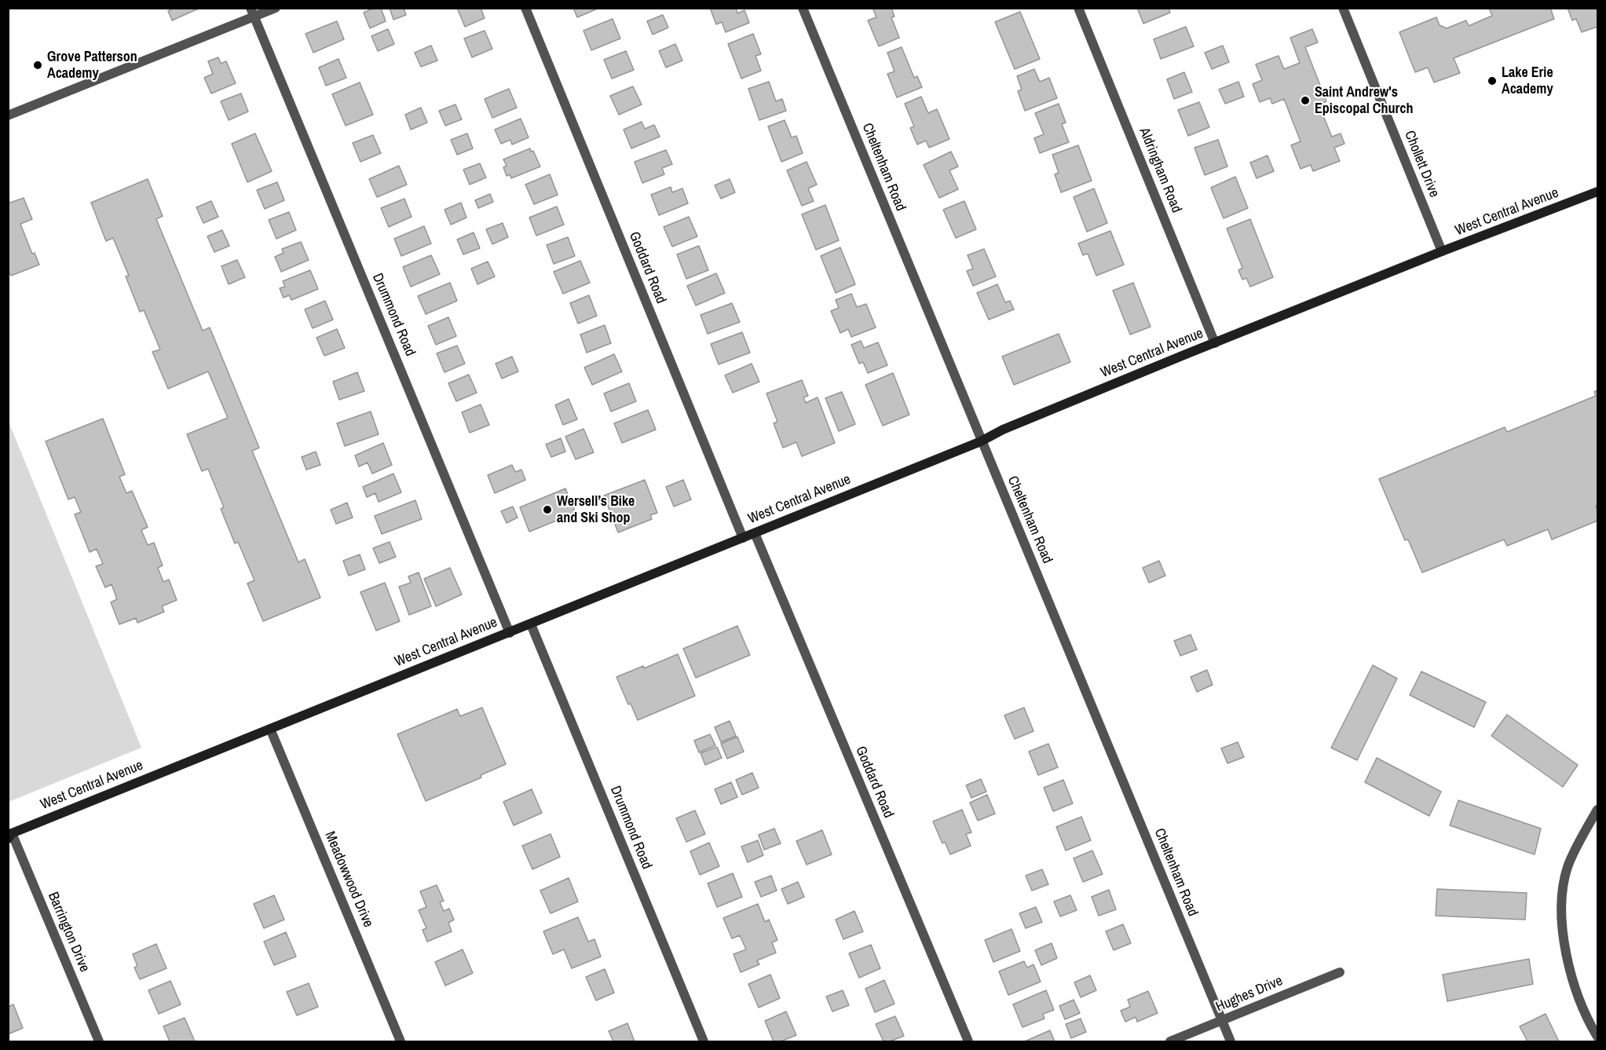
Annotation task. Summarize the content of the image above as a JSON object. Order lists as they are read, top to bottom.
{
  "streets": {
    "main road": ["West Central Avenue"],
    "street": [
      "Chollett Drive",
      "Cheltenham Road",
      "Aldringham Road",
      "Goddard Road",
      "Drummond Road",
      "Meadowwood Drive",
      "Barrington Drive",
      "Hughes Drive"
    ]
  },
  "crossings": [
    ["Chollett Drive", "West Central Avenue"],
    ["Cheltenham Road", "West Central Avenue"],
    ["Cheltenham Road", "Hughes Drive"],
    ["Aldringham Road", "West Central Avenue"],
    ["West Central Avenue", "Goddard Road"],
    ["West Central Avenue", "Drummond Road"],
    ["West Central Avenue", "Meadowwood Drive"],
    ["West Central Avenue", "Barrington Drive"]
  ],
  "places": [
    "Grove Patterson Academy",
    "Lake Erie Academy",
    "Saint Andrew's Episcopal Church",
    "Wersell’s Bike and Ski Shop"
  ]
}
